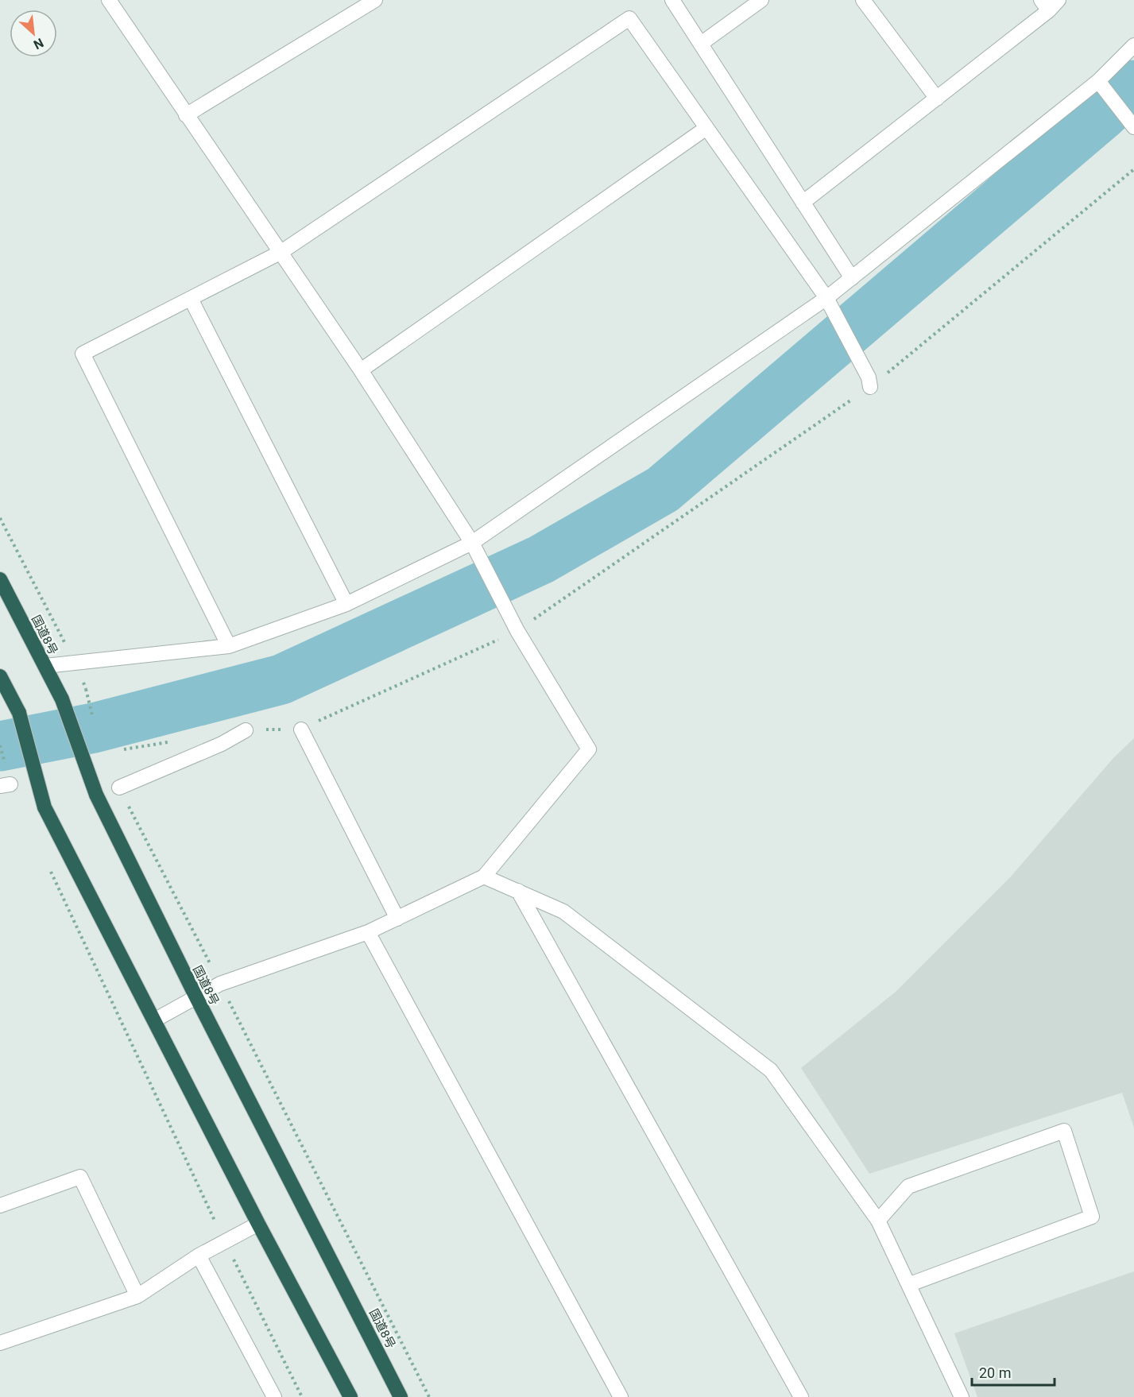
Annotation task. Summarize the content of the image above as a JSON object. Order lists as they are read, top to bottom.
{
  "streets": {
    "highway": ["国道8号"]
  },
  "scale_bar": "20 m",
  "north": "bottom right"
}
